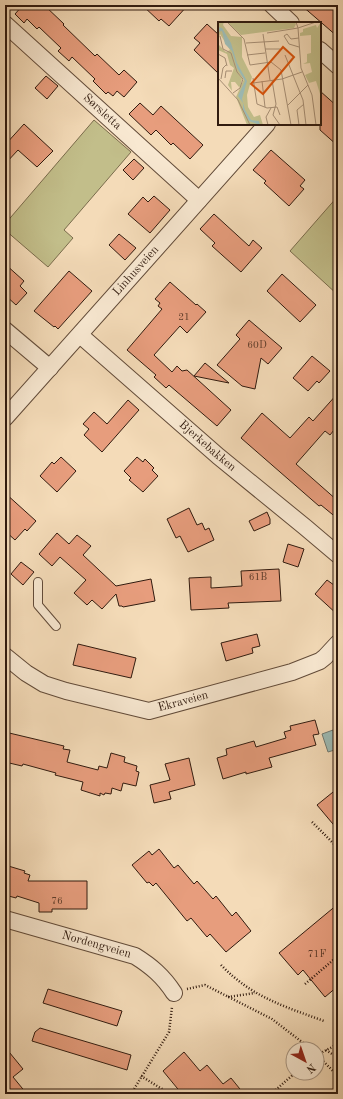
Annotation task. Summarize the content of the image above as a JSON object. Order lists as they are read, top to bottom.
{
  "streets": {
    "street": [
      "Sørsletta",
      "Linhusveien",
      "Bjerkebakken",
      "Ekraveien",
      "Nordengveien"
    ]
  },
  "crossings": [
    ["Sørsletta", "Linhusveien"],
    ["Linhusveien", "Bjerkebakken"]
  ],
  "house_numbers": [
    "21",
    "60D",
    "61B",
    "76",
    "71F"
  ],
  "north": "bottom right"
}
